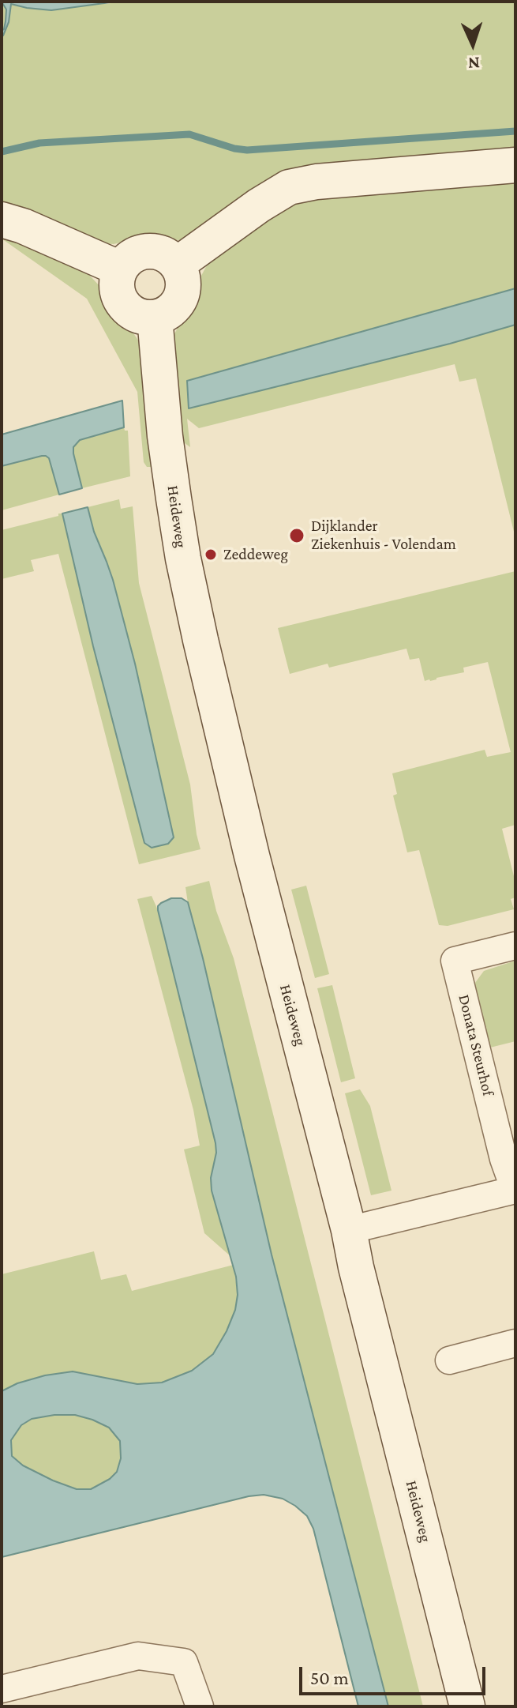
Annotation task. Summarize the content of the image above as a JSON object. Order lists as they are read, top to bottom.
{
  "streets": {
    "street": ["Heideweg", "Donata Steurhof"]
  },
  "crossings": [
    ["Heideweg", "Donata Steurhof"]
  ],
  "places": ["Dijklander Ziekenhuis - Volendam", "Zeddeweg"],
  "scale_bar": "50 m",
  "north": "bottom"
}
